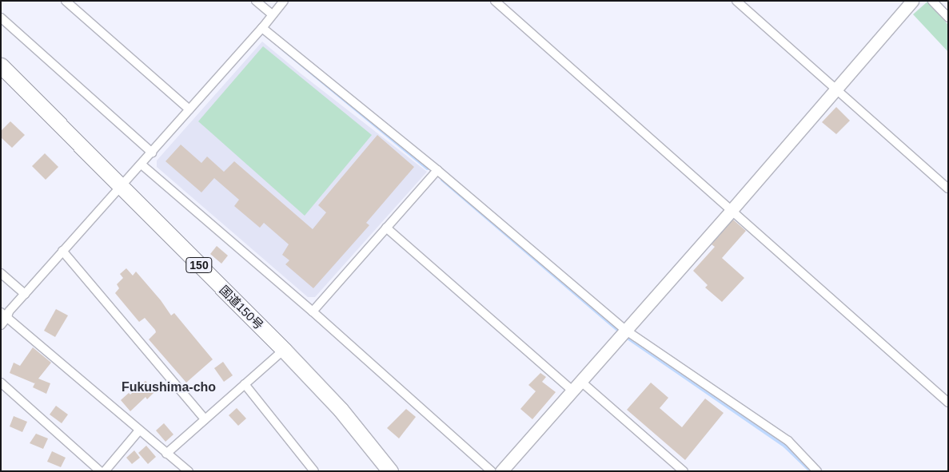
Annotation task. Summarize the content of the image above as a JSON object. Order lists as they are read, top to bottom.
{
  "streets": {
    "highway": ["150", "国道150号"]
  },
  "districts": ["Fukushima-cho"]
}
